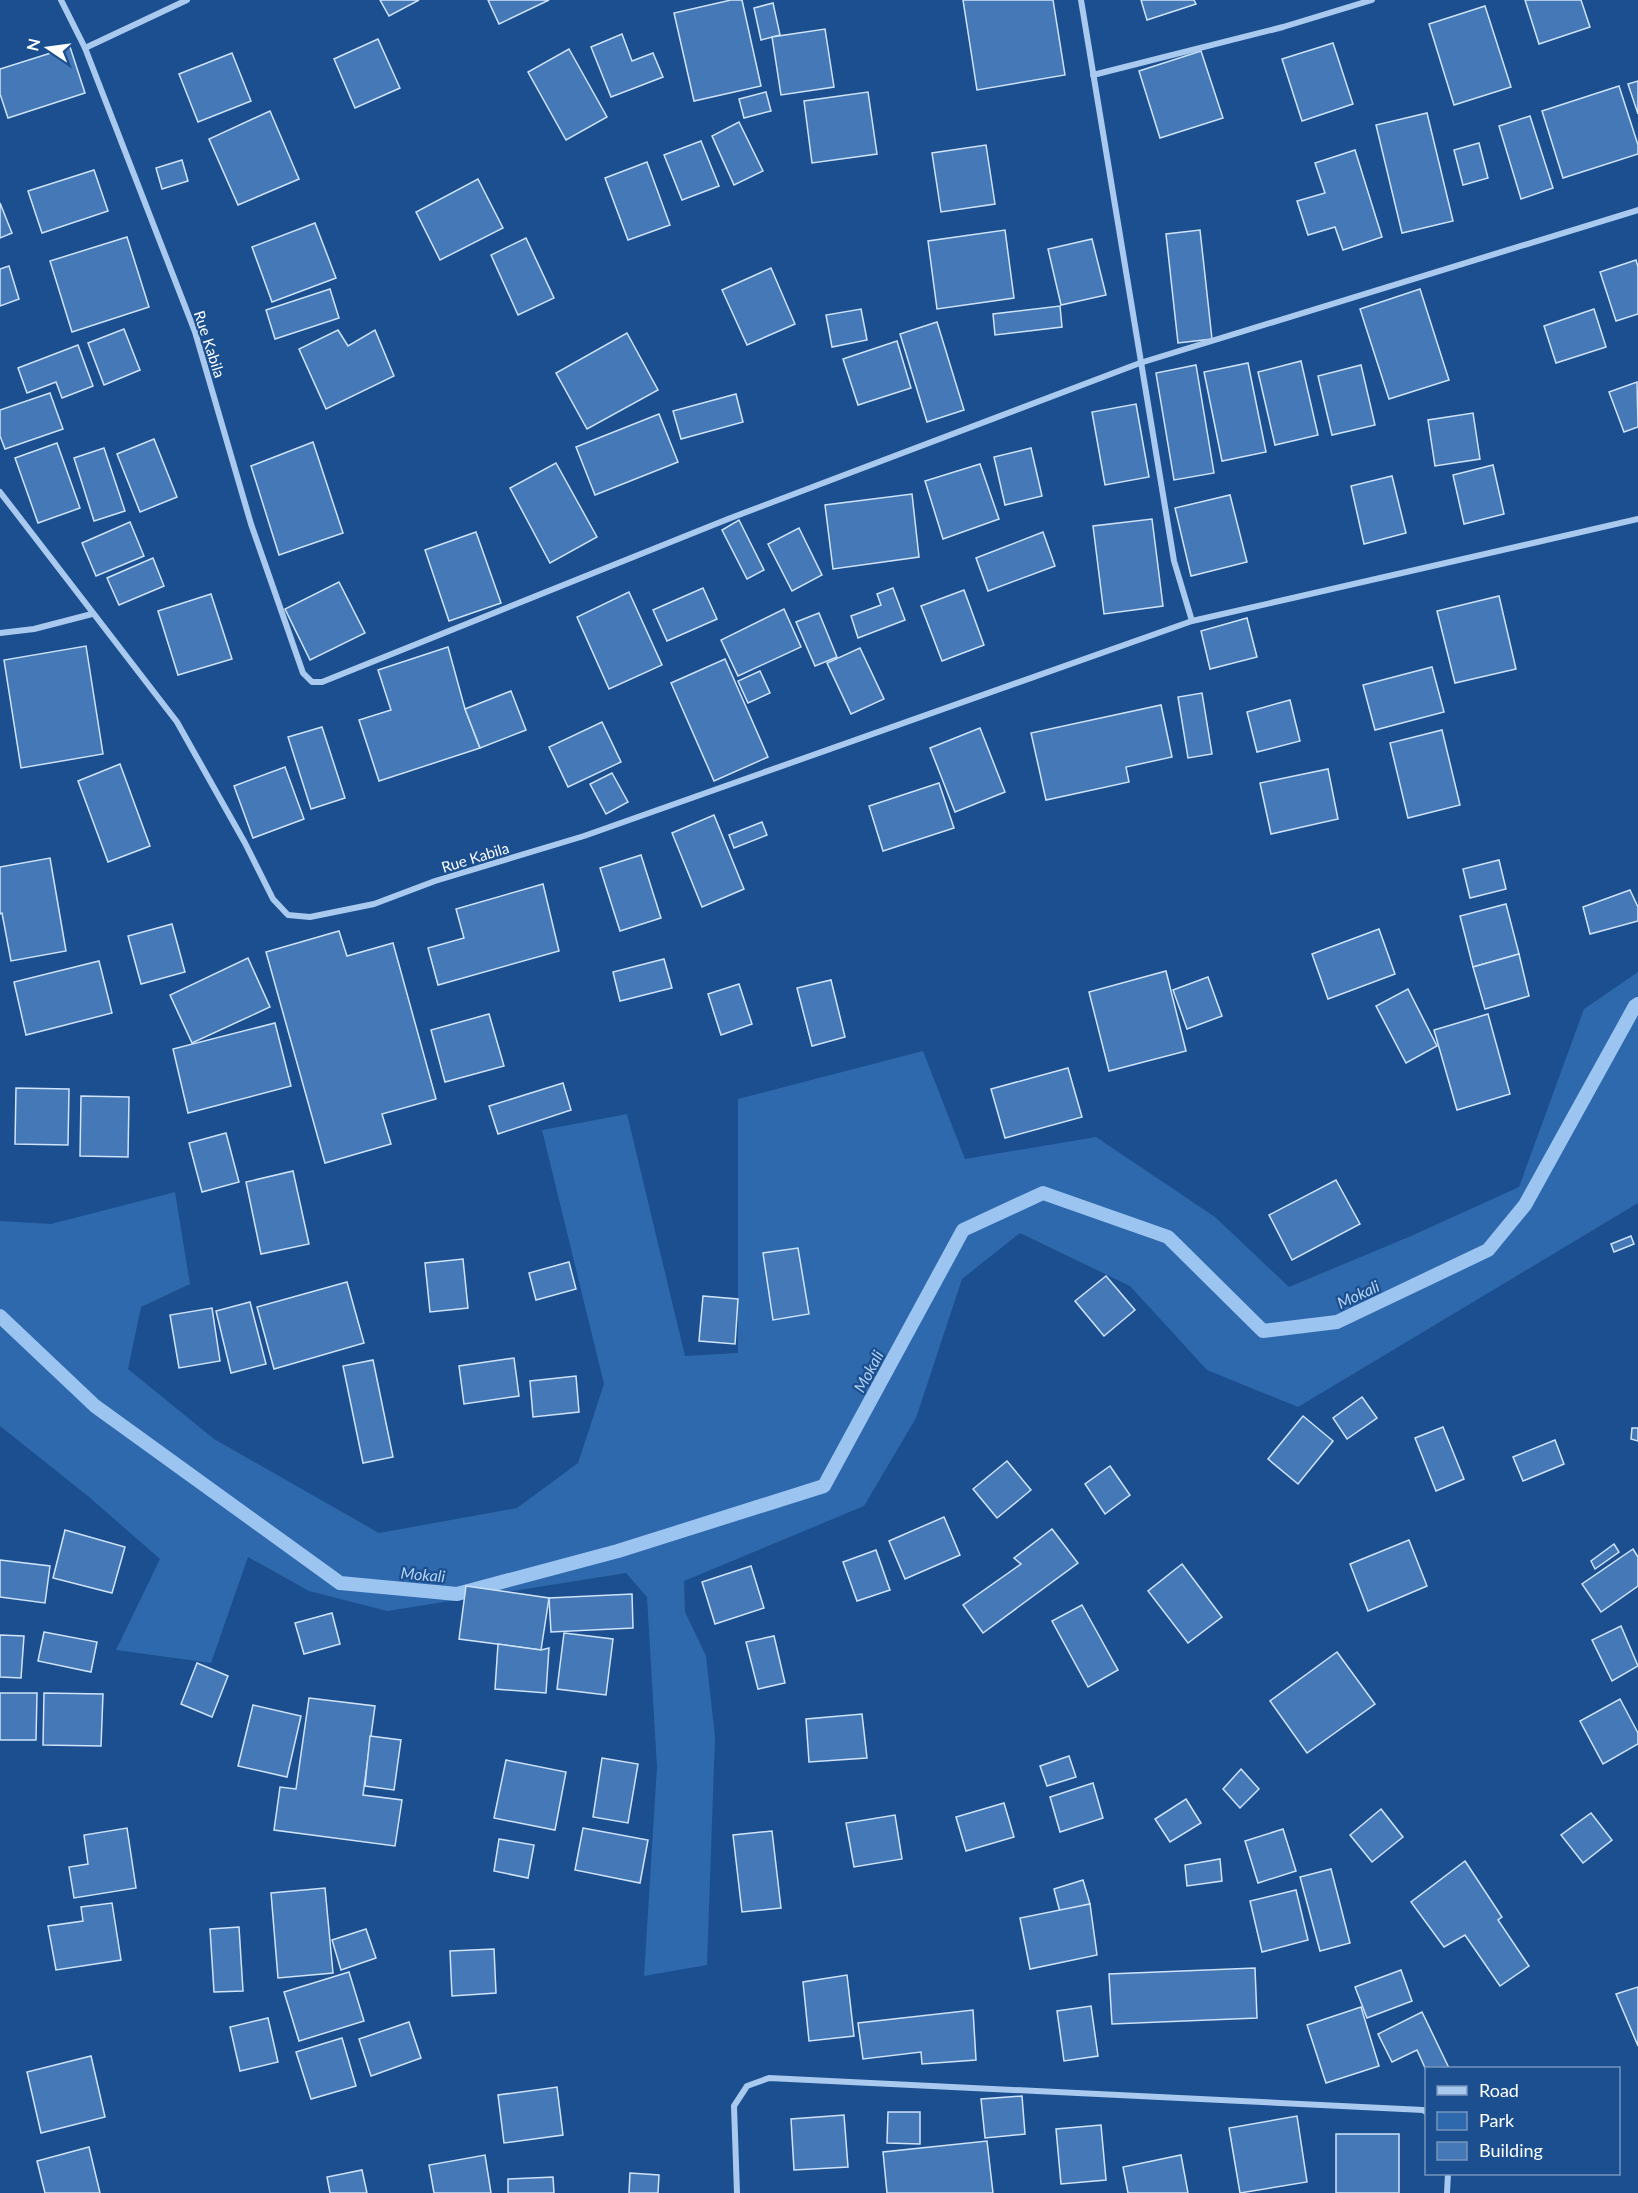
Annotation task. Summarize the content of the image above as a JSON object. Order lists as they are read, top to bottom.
{
  "streets": {
    "street": ["Rue Kabila"]
  },
  "water": ["Mokali"],
  "legend": ["Road", "Park", "Building"],
  "north": "left"
}
